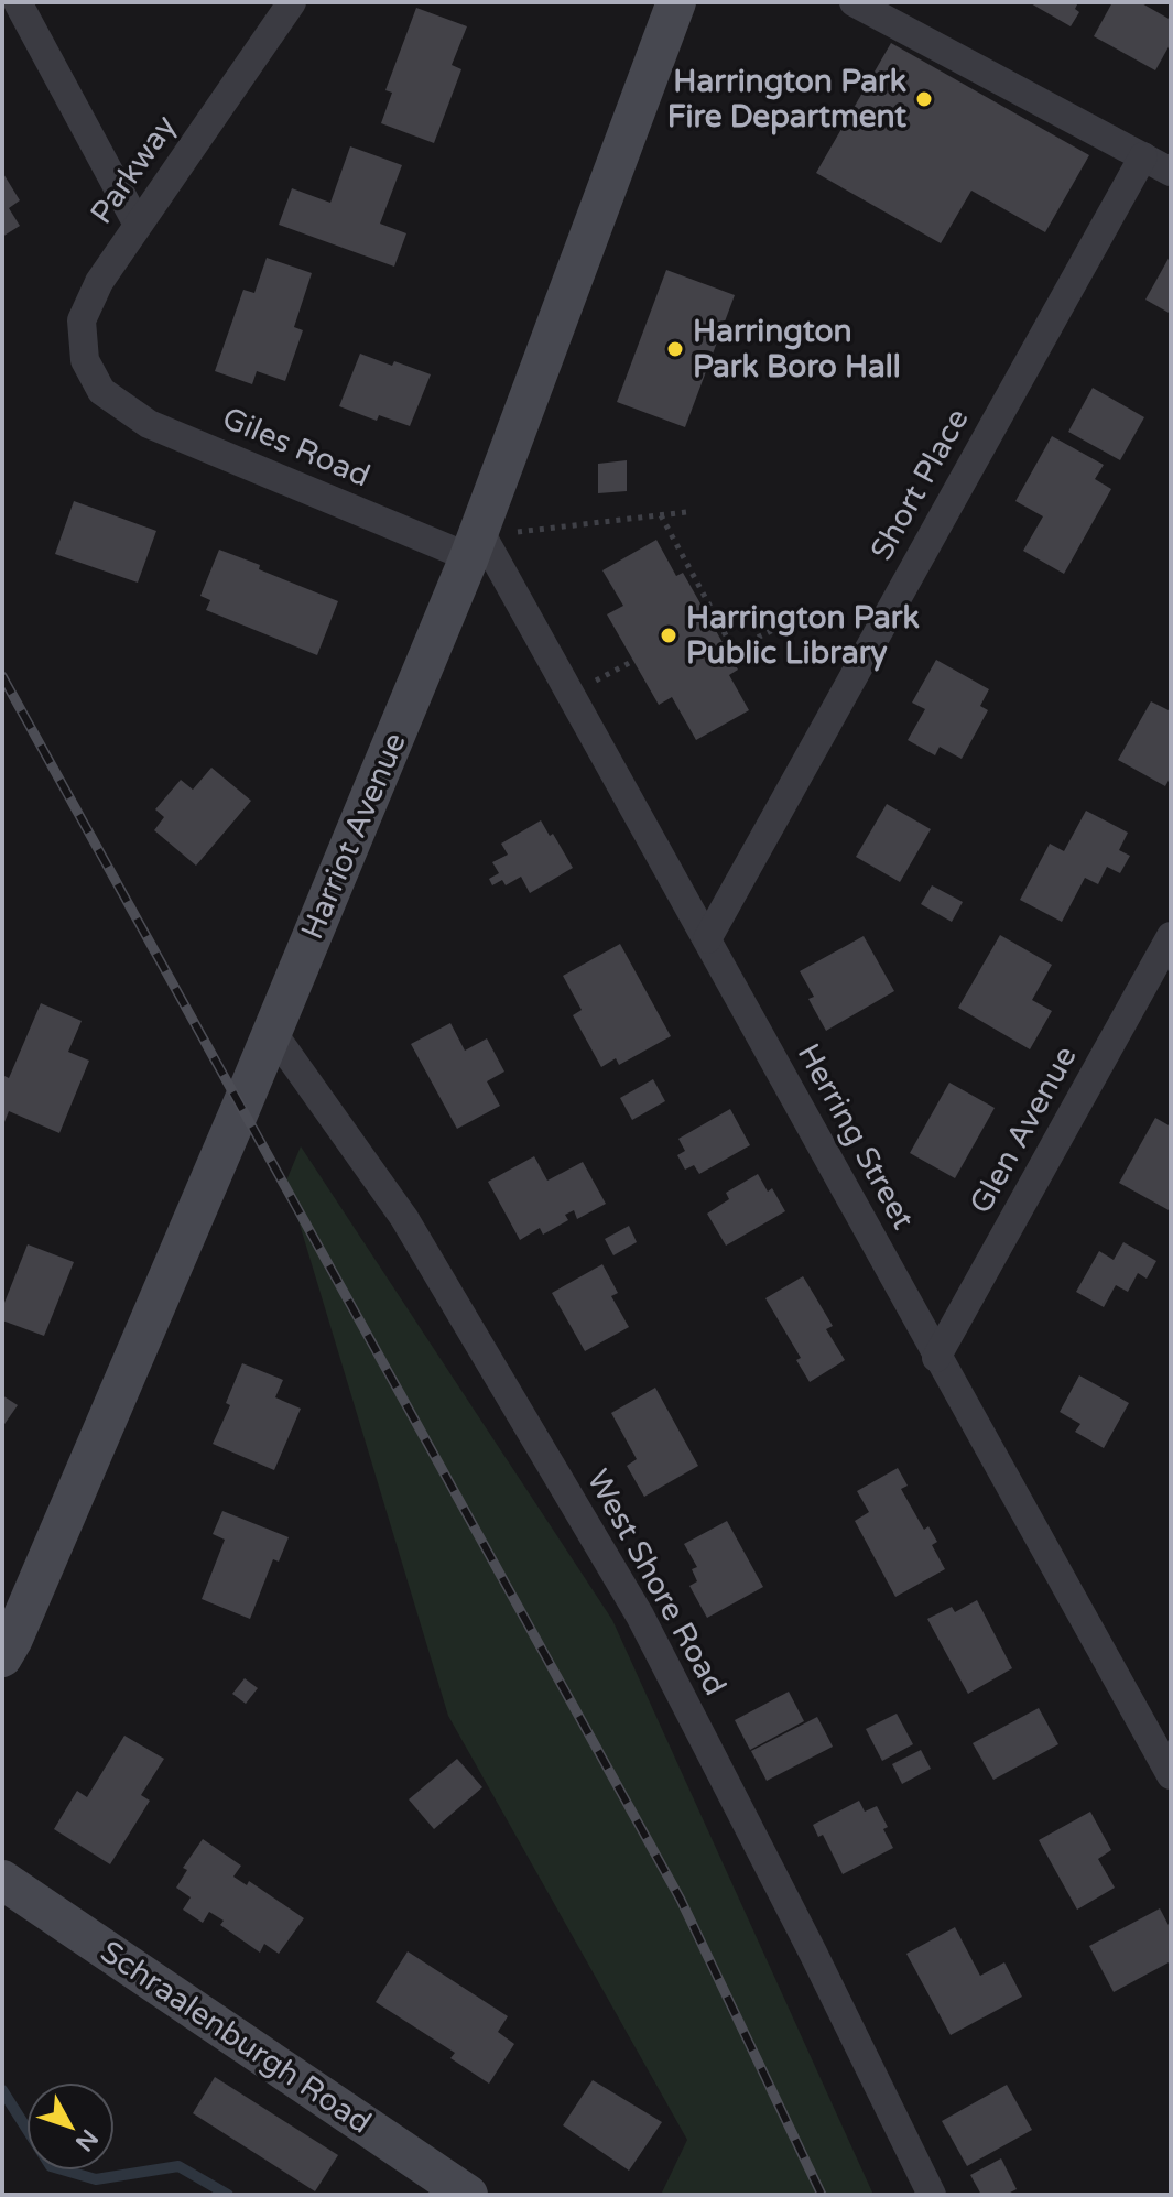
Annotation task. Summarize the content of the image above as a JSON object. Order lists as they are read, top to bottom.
{
  "streets": {
    "street": [
      "Parkway",
      "Giles Road",
      "Short Place",
      "Harriot Avenue",
      "Glen Avenue",
      "Herring Street",
      "West Shore Road",
      "Schraalenburgh Road"
    ]
  },
  "crossings": [
    ["Parkway", "Giles Road"],
    ["Giles Road", "Harriot Avenue"],
    ["Giles Road", "Herring Street"],
    ["Short Place", "Herring Street"],
    ["Harriot Avenue", "Herring Street"],
    ["Harriot Avenue", "West Shore Road"],
    ["Glen Avenue", "Herring Street"]
  ],
  "places": ["Harrington Park Fire Department", "Harrington Park Boro Hall", "Harrington Park Public Library"],
  "north": "bottom right"
}
